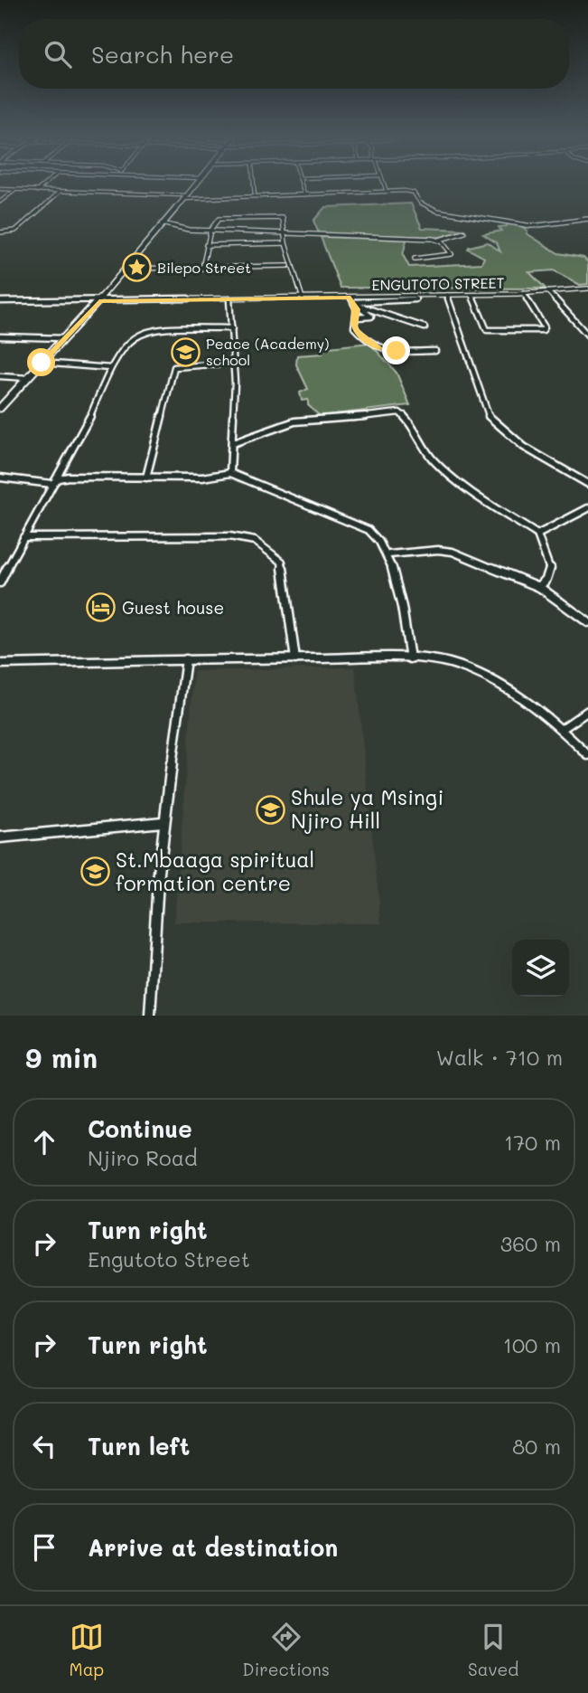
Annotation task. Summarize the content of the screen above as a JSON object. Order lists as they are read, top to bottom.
{
  "streets": {
    "street": ["ENGUTOTO STREET"]
  },
  "places": {
    "place": ["Bilepo Street"],
    "school or university": ["Peace (Academy) school", "Shule ya Msingi Njiro Hill", "St.Mbaaga spiritual formation centre"],
    "hotel": ["Guest house"]
  },
  "page": {
    "search": "Search here",
    "heading": ["9 min", "Walk · 710 m"],
    "list": [
      ["Continue", "Njiro Road", "170 m"],
      ["Turn right", "Engutoto Street", "360 m"],
      ["Turn right", "100 m"],
      ["Turn left", "80 m"],
      "Arrive at destination"
    ],
    "nav": ["Map", "Directions", "Saved"]
  }
}
